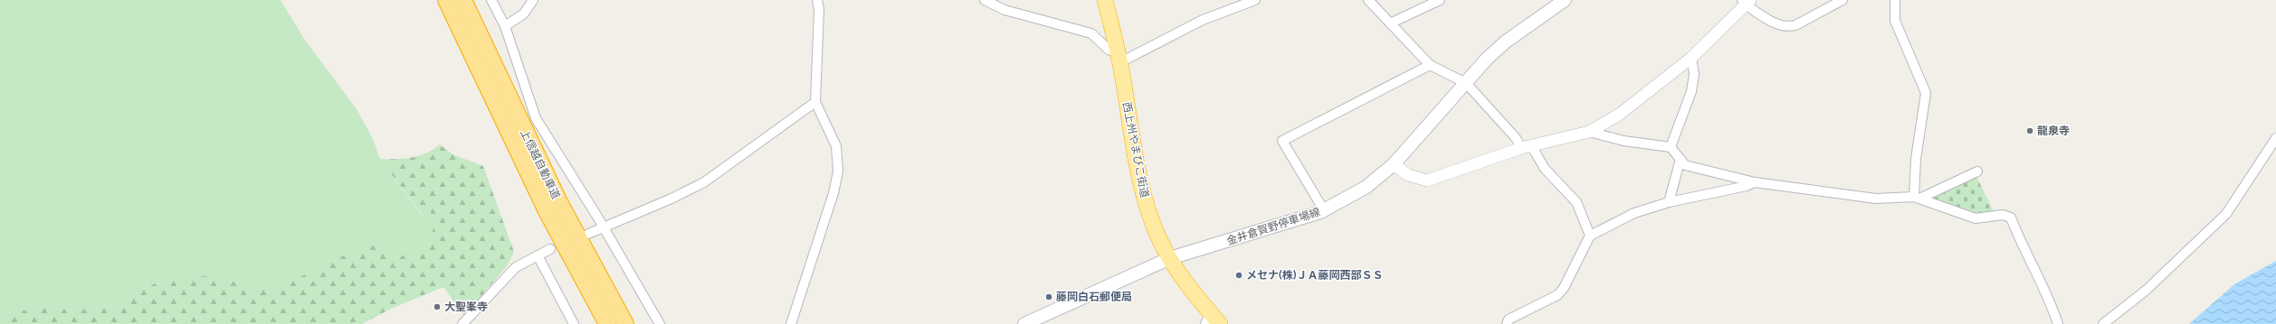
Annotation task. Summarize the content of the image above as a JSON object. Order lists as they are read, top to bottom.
{
  "streets": {
    "highway": ["西上州やまびこ街道", "上信越自動車道"],
    "main road": ["金井倉賀野停車場線"]
  },
  "crossings": [
    ["西上州やまびこ街道", "金井倉賀野停車場線"]
  ],
  "places": [
    "龍泉寺",
    "メセナ(株)ＪＡ藤岡西部ＳＳ",
    "藤岡白石郵便局",
    "大聖峯寺"
  ]
}
